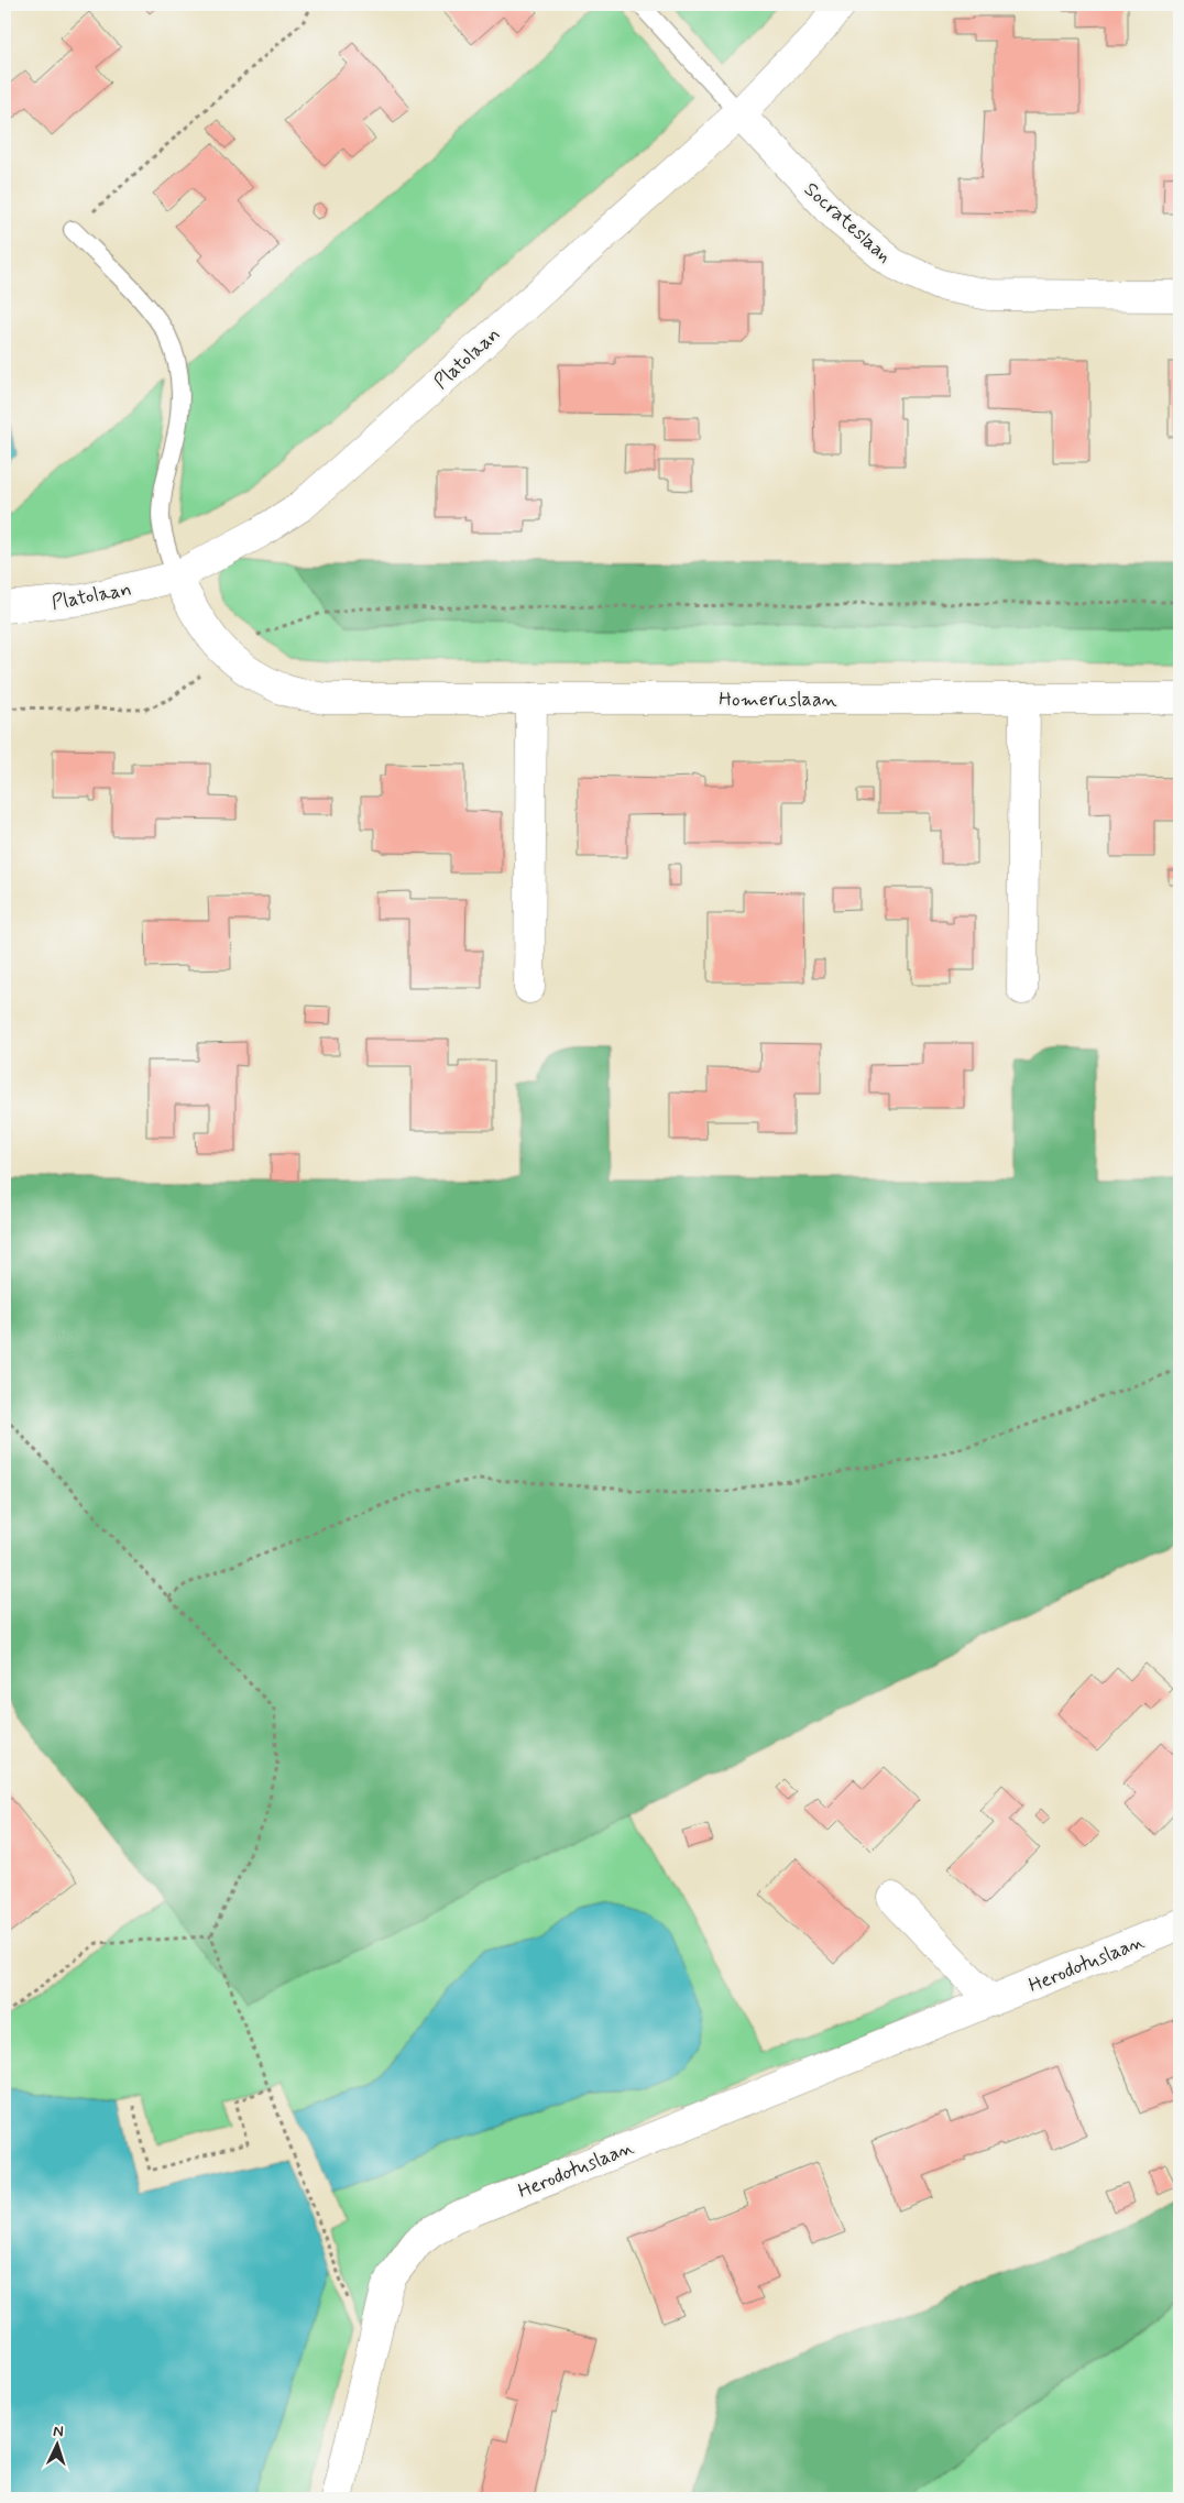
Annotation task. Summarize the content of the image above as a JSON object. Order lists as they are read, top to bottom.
{
  "streets": {
    "street": [
      "Socrateslaan",
      "Platolaan",
      "Homeruslaan",
      "Herodotuslaan"
    ]
  },
  "crossings": [
    ["Socrateslaan", "Platolaan"],
    ["Platolaan", "Homeruslaan"]
  ],
  "north": "top"
}
